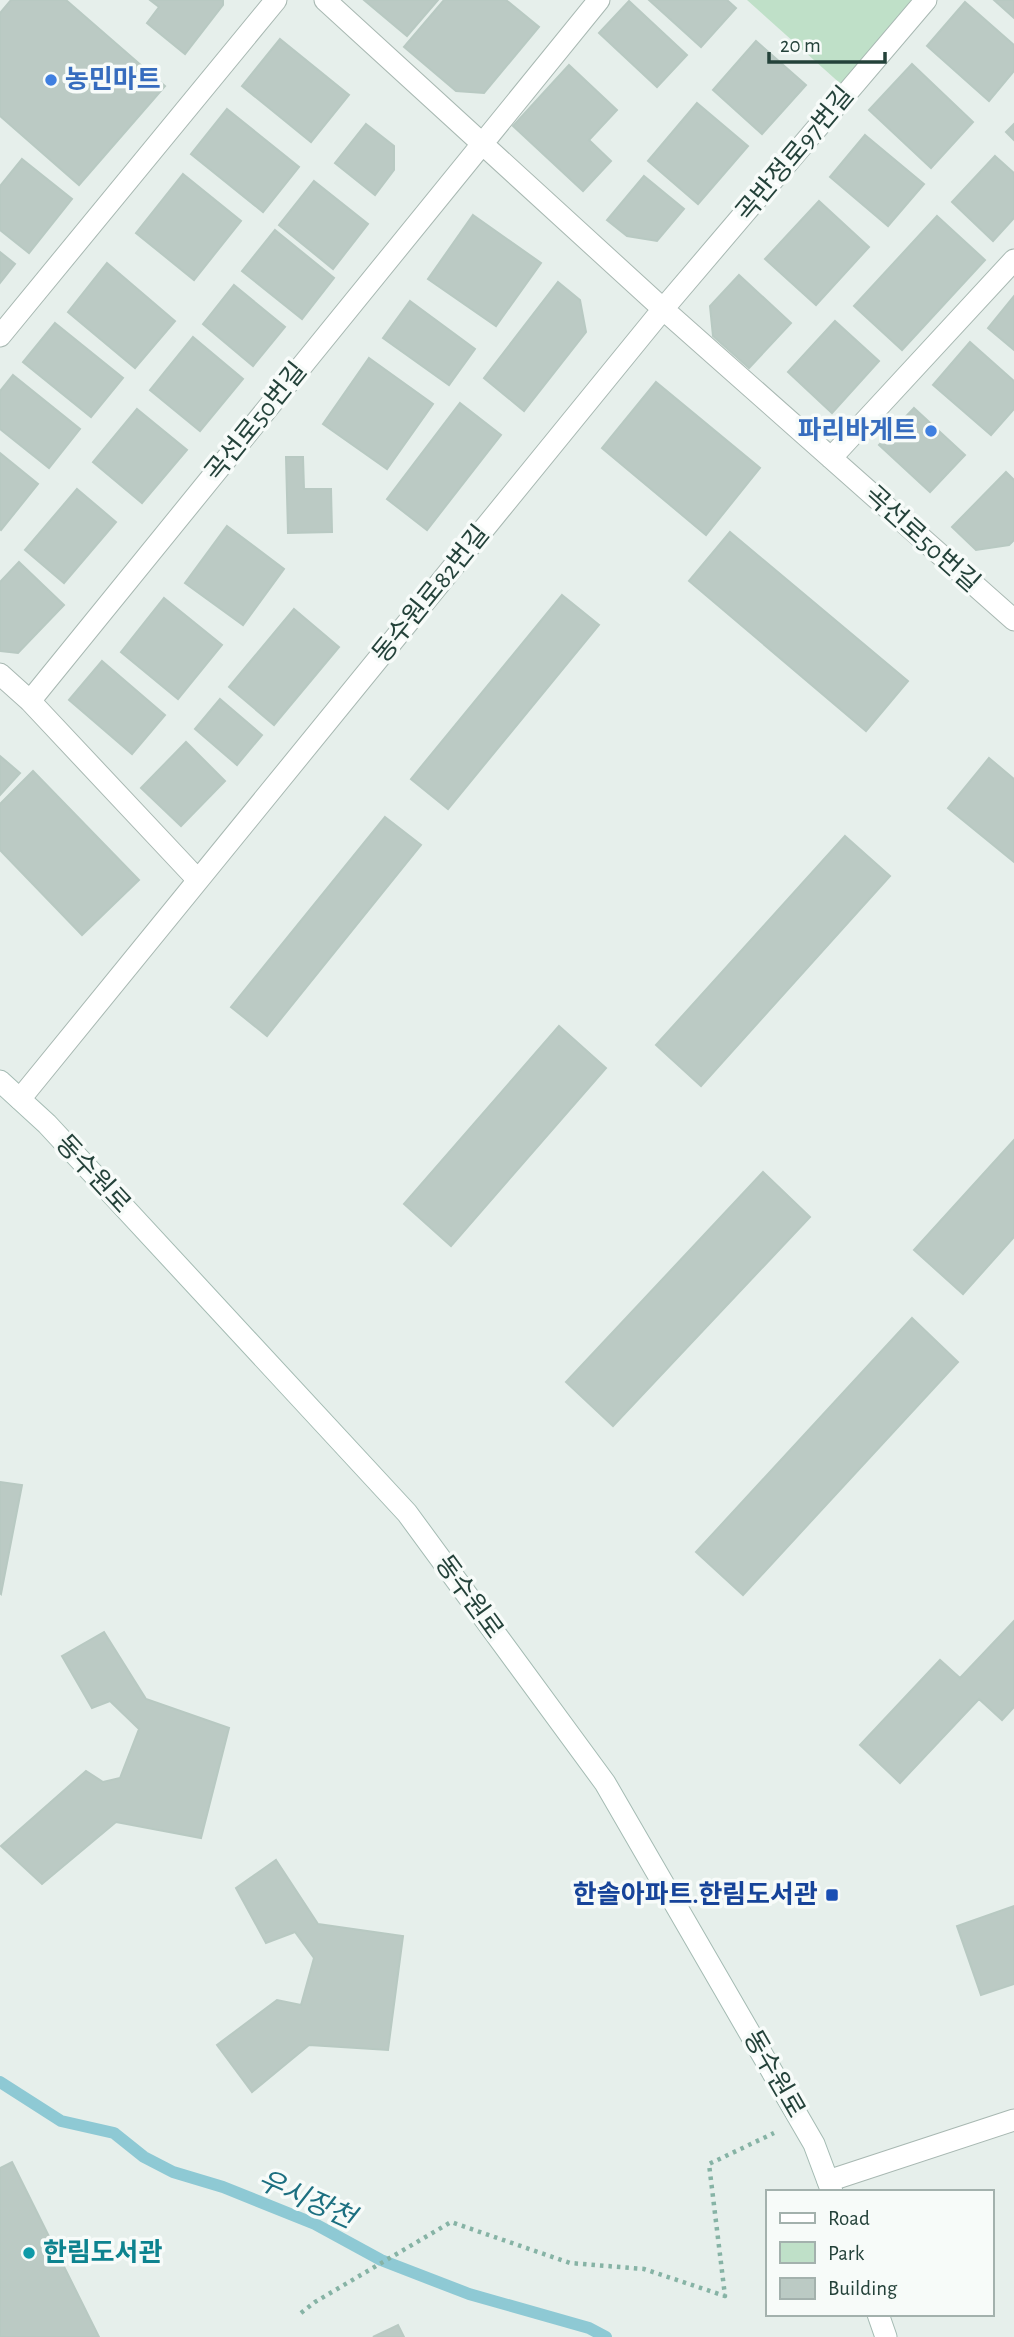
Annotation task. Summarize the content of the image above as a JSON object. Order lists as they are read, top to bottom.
{
  "streets": {
    "street": [
      "곡반정로97번길",
      "곡선로50번길",
      "동수원로82번길",
      "동수원로"
    ]
  },
  "crossings": [
    ["곡반정로97번길", "곡선로50번길"],
    ["곡반정로97번길", "동수원로82번길"],
    ["곡선로50번길", "동수원로82번길"],
    ["동수원로82번길", "동수원로"]
  ],
  "water": ["우시장천"],
  "places": {
    "other": ["농민마트", "파리바게트", "한림도서관"],
    "transit": ["한솔아파트.한림도서관"]
  },
  "legend": ["Road", "Park", "Building"],
  "scale_bar": "20 m"
}
